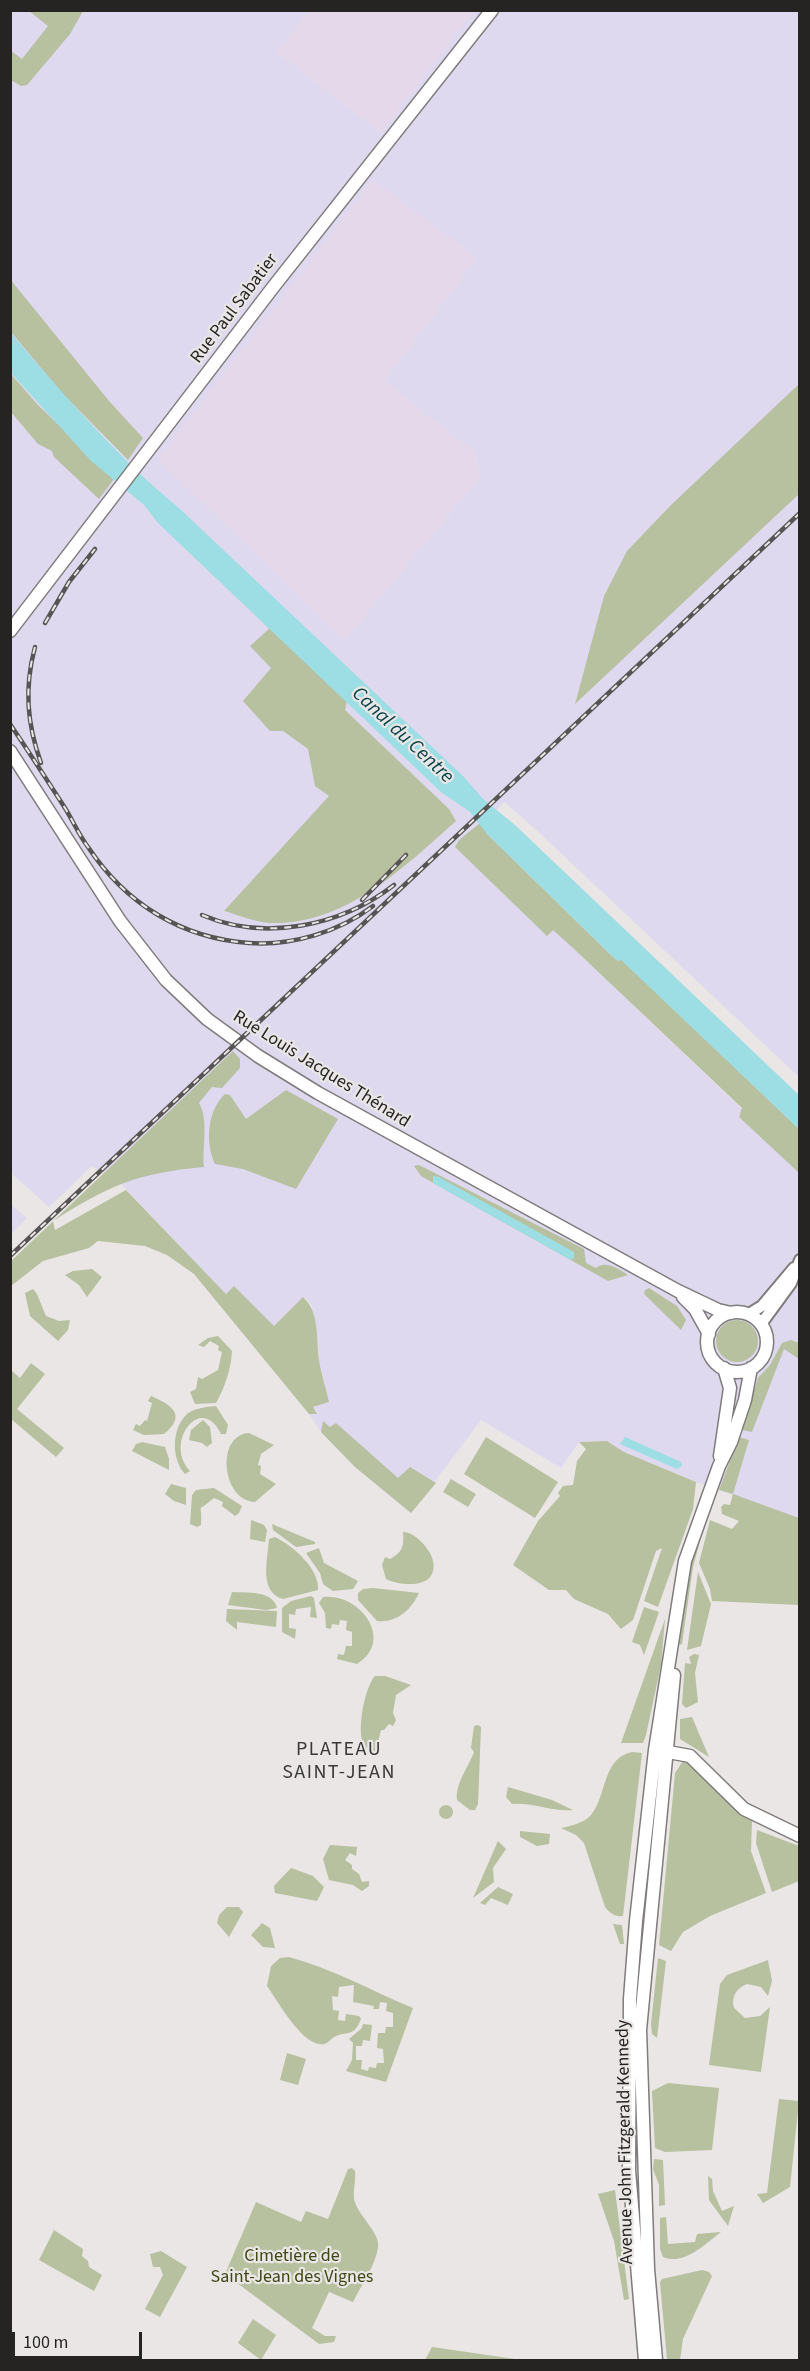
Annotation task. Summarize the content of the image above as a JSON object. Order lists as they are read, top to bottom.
{
  "streets": {
    "main road": ["Rue Paul Sabatier", "Rue Louis Jacques Thénard", "Avenue John Fitzgerald Kennedy"]
  },
  "crossings": [
    ["Rue Louis Jacques Thénard", "Avenue John Fitzgerald Kennedy"]
  ],
  "districts": ["PLATEAU SAINT-JEAN"],
  "water": ["Canal du Centre"],
  "parks": ["Cimetière de Saint-Jean des Vignes"],
  "scale_bar": "100 m"
}
